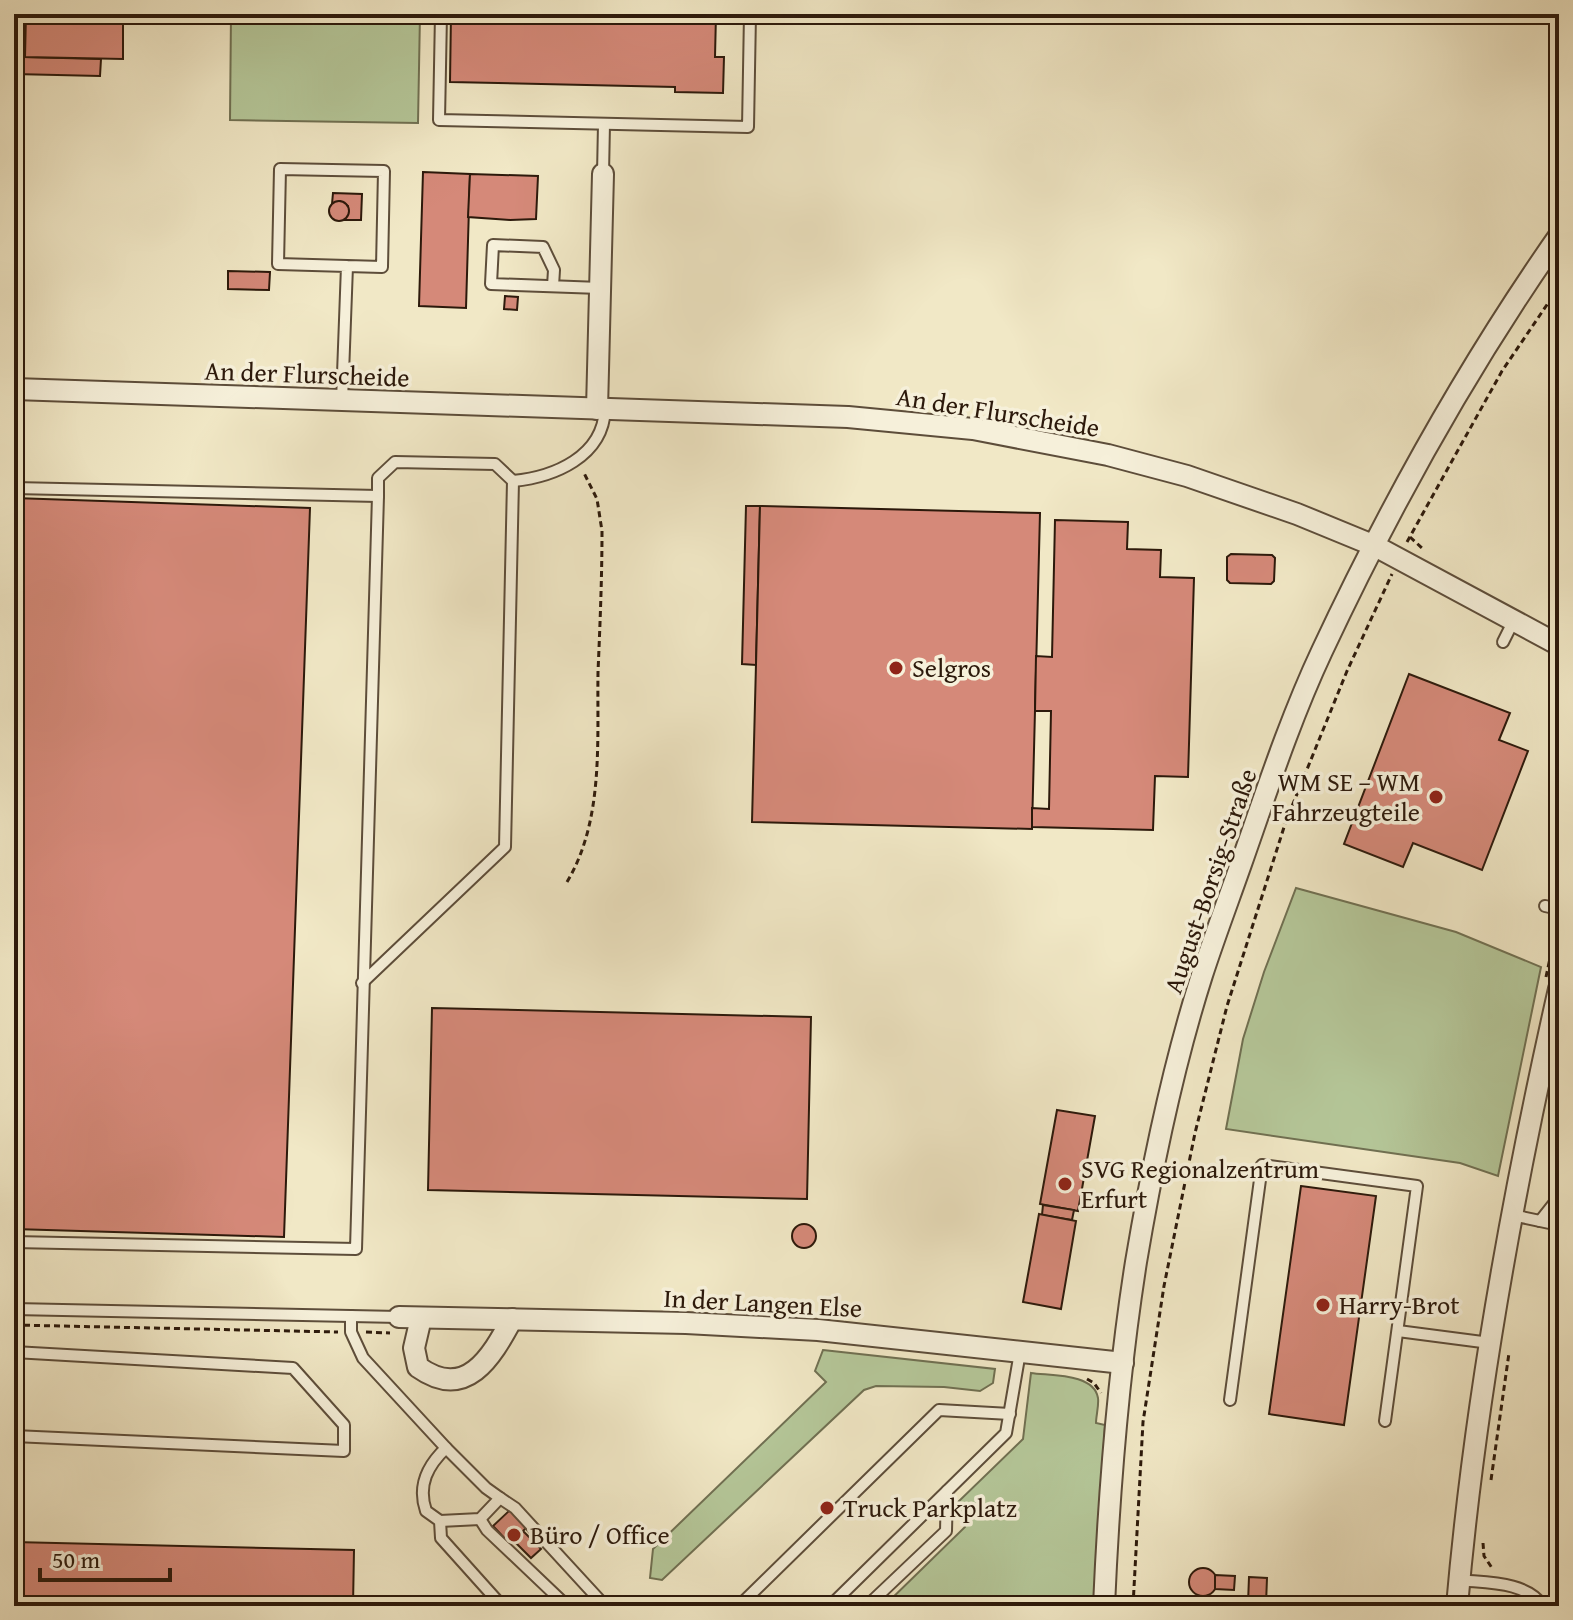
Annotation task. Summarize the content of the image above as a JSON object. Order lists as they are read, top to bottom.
{
  "streets": {
    "street": ["An der Flurscheide", "August-Borsig-Straße", "In der Langen Else"]
  },
  "crossings": [
    ["An der Flurscheide", "August-Borsig-Straße"],
    ["August-Borsig-Straße", "In der Langen Else"]
  ],
  "places": [
    "Selgros",
    "WM SE – WM Fahrzeugteile",
    "SVG Regionalzentrum Erfurt",
    "Harry-Brot",
    "Truck Parkplatz",
    "Büro / Office"
  ],
  "scale_bar": "50 m"
}
